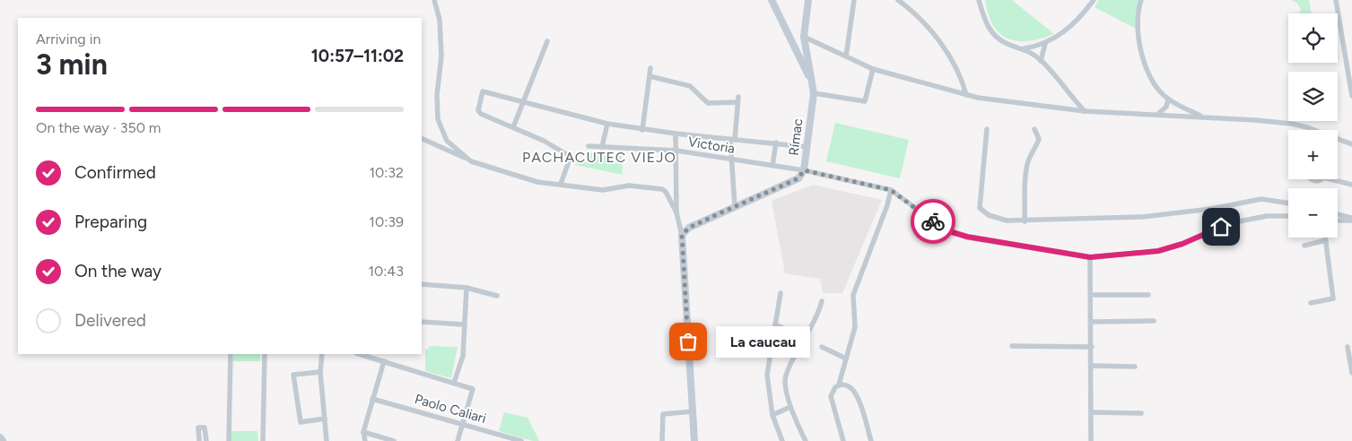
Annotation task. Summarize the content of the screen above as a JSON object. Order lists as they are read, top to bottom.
{
  "streets": {
    "street": ["Rímac", "Victoria", "Paolo Caliari"]
  },
  "crossings": [
    ["Rímac", "Victoria"]
  ],
  "districts": ["PACHACUTEC VIEJO"],
  "places": ["La caucau"],
  "page": {
    "map_buttons": ["+", "−"],
    "heading": ["3 min", "Arriving in", "10:57–11:02"],
    "bar": "On the way · 350 m",
    "list": [
      ["Confirmed", "10:32"],
      ["Preparing", "10:39"],
      ["On the way", "10:43"],
      "Delivered"
    ],
    "bubble": "La caucau"
  }
}
